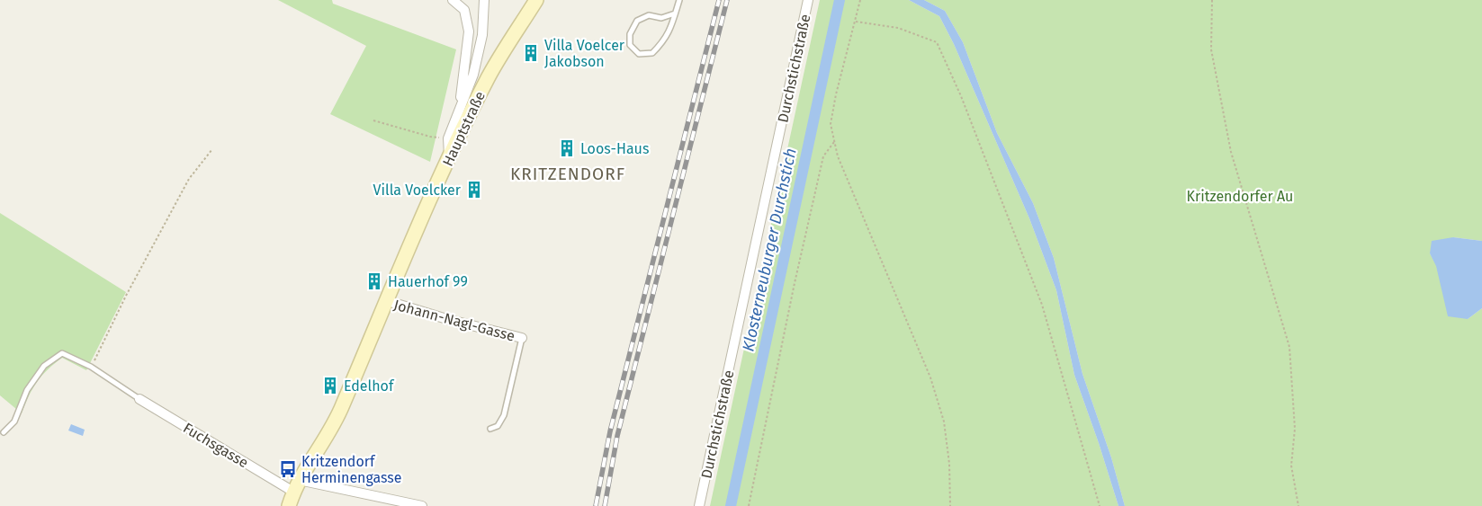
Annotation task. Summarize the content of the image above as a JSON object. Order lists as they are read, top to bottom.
{
  "streets": {
    "main road": ["Hauptstraße"],
    "street": ["Durchstichstraße", "Johann-Nagl-Gasse", "Fuchsgasse"]
  },
  "crossings": [
    ["Hauptstraße", "Johann-Nagl-Gasse"],
    ["Hauptstraße", "Fuchsgasse"]
  ],
  "districts": ["KRITZENDORF"],
  "water": ["Klosterneuburger Durchstich"],
  "parks": ["Kritzendorfer Au"],
  "places": {
    "building": [
      "Villa Voelcer Jakobson",
      "Loos-Haus",
      "Villa Voelcker",
      "Hauerhof 99",
      "Edelhof"
    ],
    "bus stop": ["Kritzendorf Herminengasse"]
  }
}
